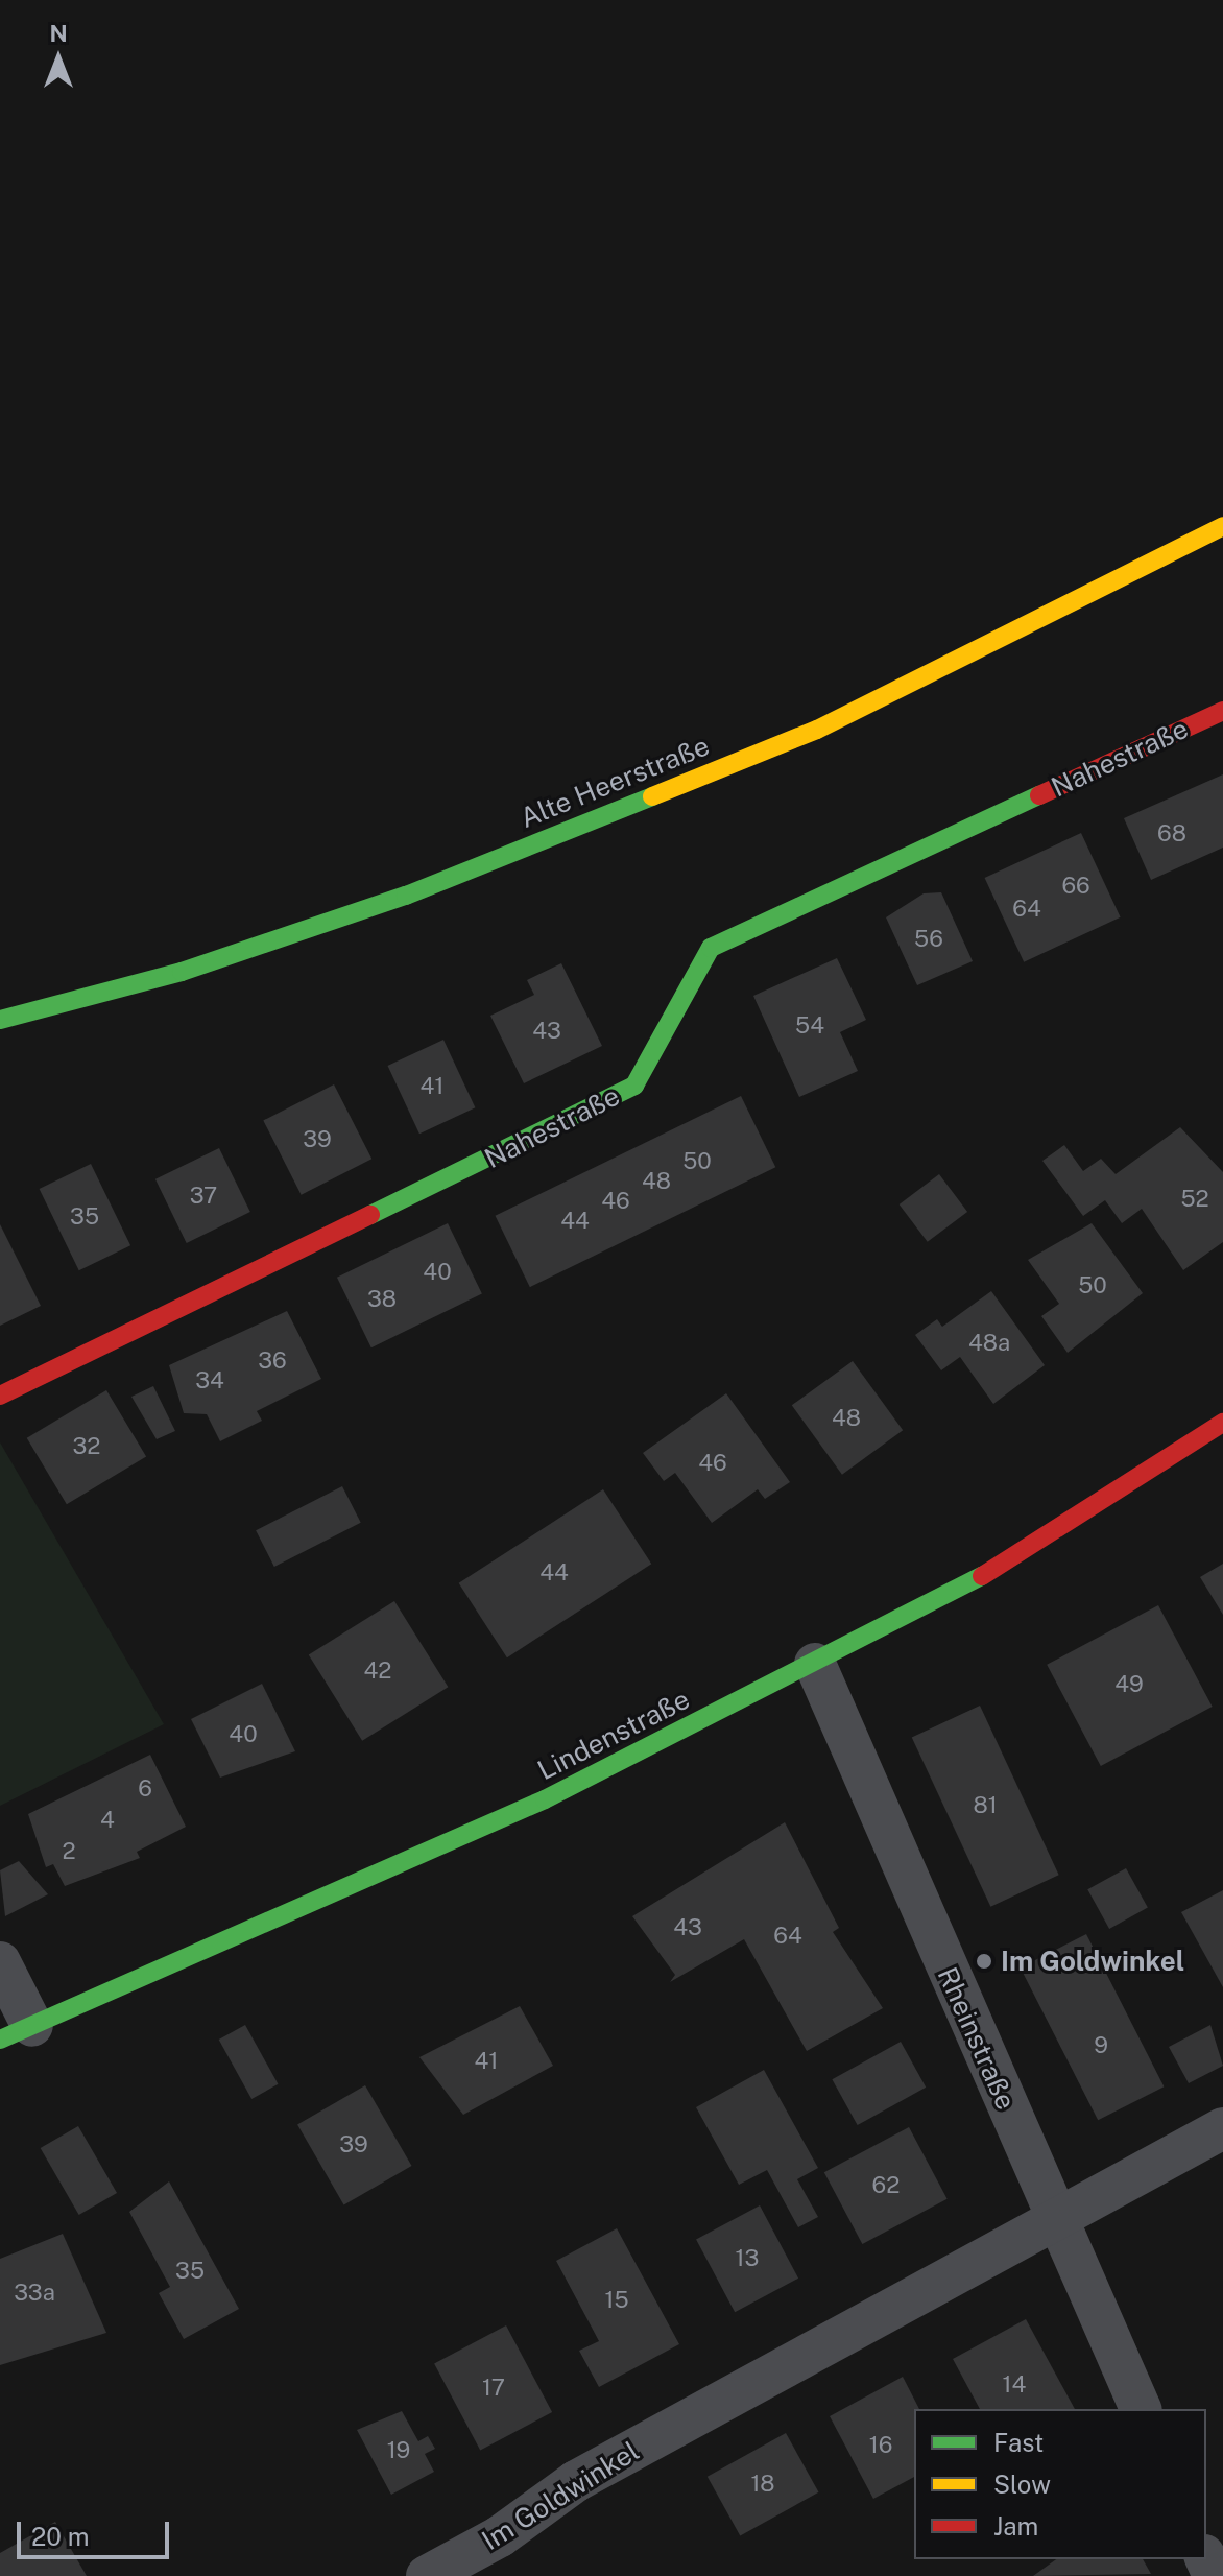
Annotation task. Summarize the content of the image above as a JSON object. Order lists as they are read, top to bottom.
{
  "streets": {
    "street": [
      "Nahestraße",
      "Alte Heerstraße",
      "Lindenstraße",
      "Rheinstraße",
      "Im Goldwinkel"
    ]
  },
  "crossings": [
    ["Lindenstraße", "Rheinstraße"],
    ["Rheinstraße", "Im Goldwinkel"]
  ],
  "places": ["Im Goldwinkel"],
  "house_numbers": [
    "68",
    "66",
    "64",
    "56",
    "54",
    "43",
    "41",
    "39",
    "50",
    "48",
    "37",
    "52",
    "46",
    "35",
    "44",
    "40",
    "50",
    "38",
    "48a",
    "36",
    "34",
    "48",
    "32",
    "46",
    "44",
    "42",
    "49",
    "40",
    "6",
    "81",
    "4",
    "2",
    "43",
    "64",
    "9",
    "41",
    "39",
    "62",
    "13",
    "35",
    "33a",
    "15",
    "14",
    "17",
    "16",
    "19",
    "18"
  ],
  "legend": ["Fast", "Slow", "Jam"],
  "scale_bar": "20 m",
  "north": "top"
}
